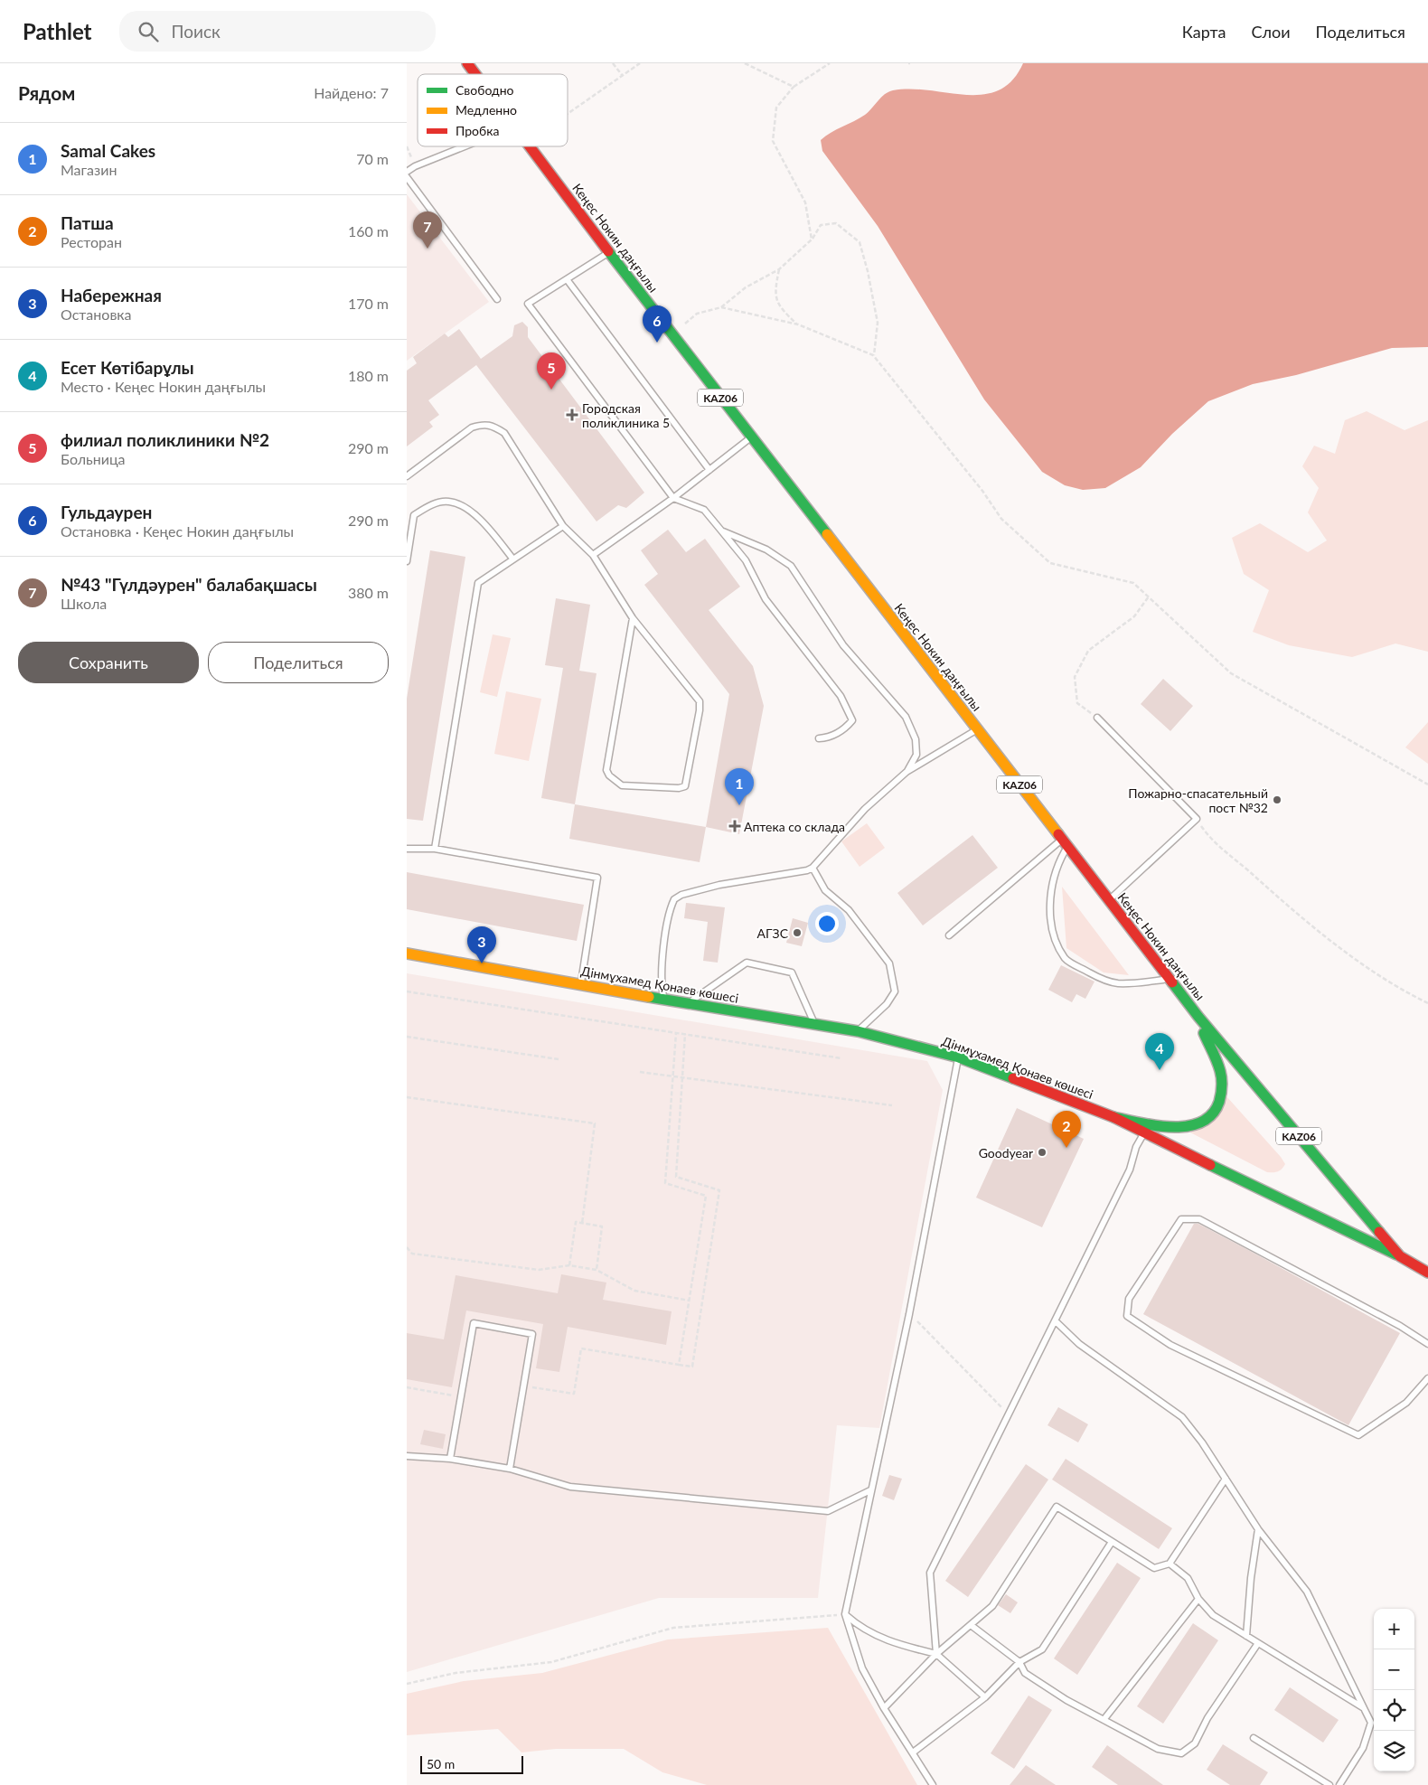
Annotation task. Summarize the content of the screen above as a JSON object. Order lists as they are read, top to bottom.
{
  "streets": {
    "main road": ["Кеңес Нокин даңғылы", "KАZ06", "Дінмұхамед Қонаев көшесі"]
  },
  "crossings": [
    ["Кеңес Нокин даңғылы", "Дінмұхамед Қонаев көшесі"]
  ],
  "places": {
    "health": ["Городская поликлиника 5", "Аптека со склада"],
    "other": ["Пожарно-спасательный пост №32", "АГЗС", "Goodyear"]
  },
  "legend": ["Свободно", "Медленно", "Пробка"],
  "scale_bar": "50 m",
  "page": {
    "header": "Pathlet",
    "search": "Поиск",
    "nav": ["Карта", "Слои", "Поделиться"],
    "heading": ["Рядом", "Найдено: 7"],
    "list": [
      {
        "mark": "1",
        "name": "Samal Cakes",
        "note": "Магазин",
        "value": "70 m"
      },
      {
        "mark": "2",
        "name": "Патша",
        "note": "Ресторан",
        "value": "160 m"
      },
      {
        "mark": "3",
        "name": "Набережная",
        "note": "Остановка",
        "value": "170 m"
      },
      {
        "mark": "4",
        "name": "Есет Көтібарұлы",
        "note": "Место · Кеңес Нокин даңғылы",
        "value": "180 m"
      },
      {
        "mark": "5",
        "name": "филиал поликлиники №2",
        "note": "Больница",
        "value": "290 m"
      },
      {
        "mark": "6",
        "name": "Гульдаурен",
        "note": "Остановка · Кеңес Нокин даңғылы",
        "value": "290 m"
      },
      {
        "mark": "7",
        "name": "№43 \"Гүлдәурен\" балабақшасы",
        "note": "Школа",
        "value": "380 m"
      }
    ],
    "pins": [
      "7",
      "6",
      "5",
      "1",
      "3",
      "4",
      "2"
    ],
    "buttons": ["Сохранить", "Поделиться"],
    "map_buttons": ["+", "−"],
    "scale": "50 m"
  }
}
